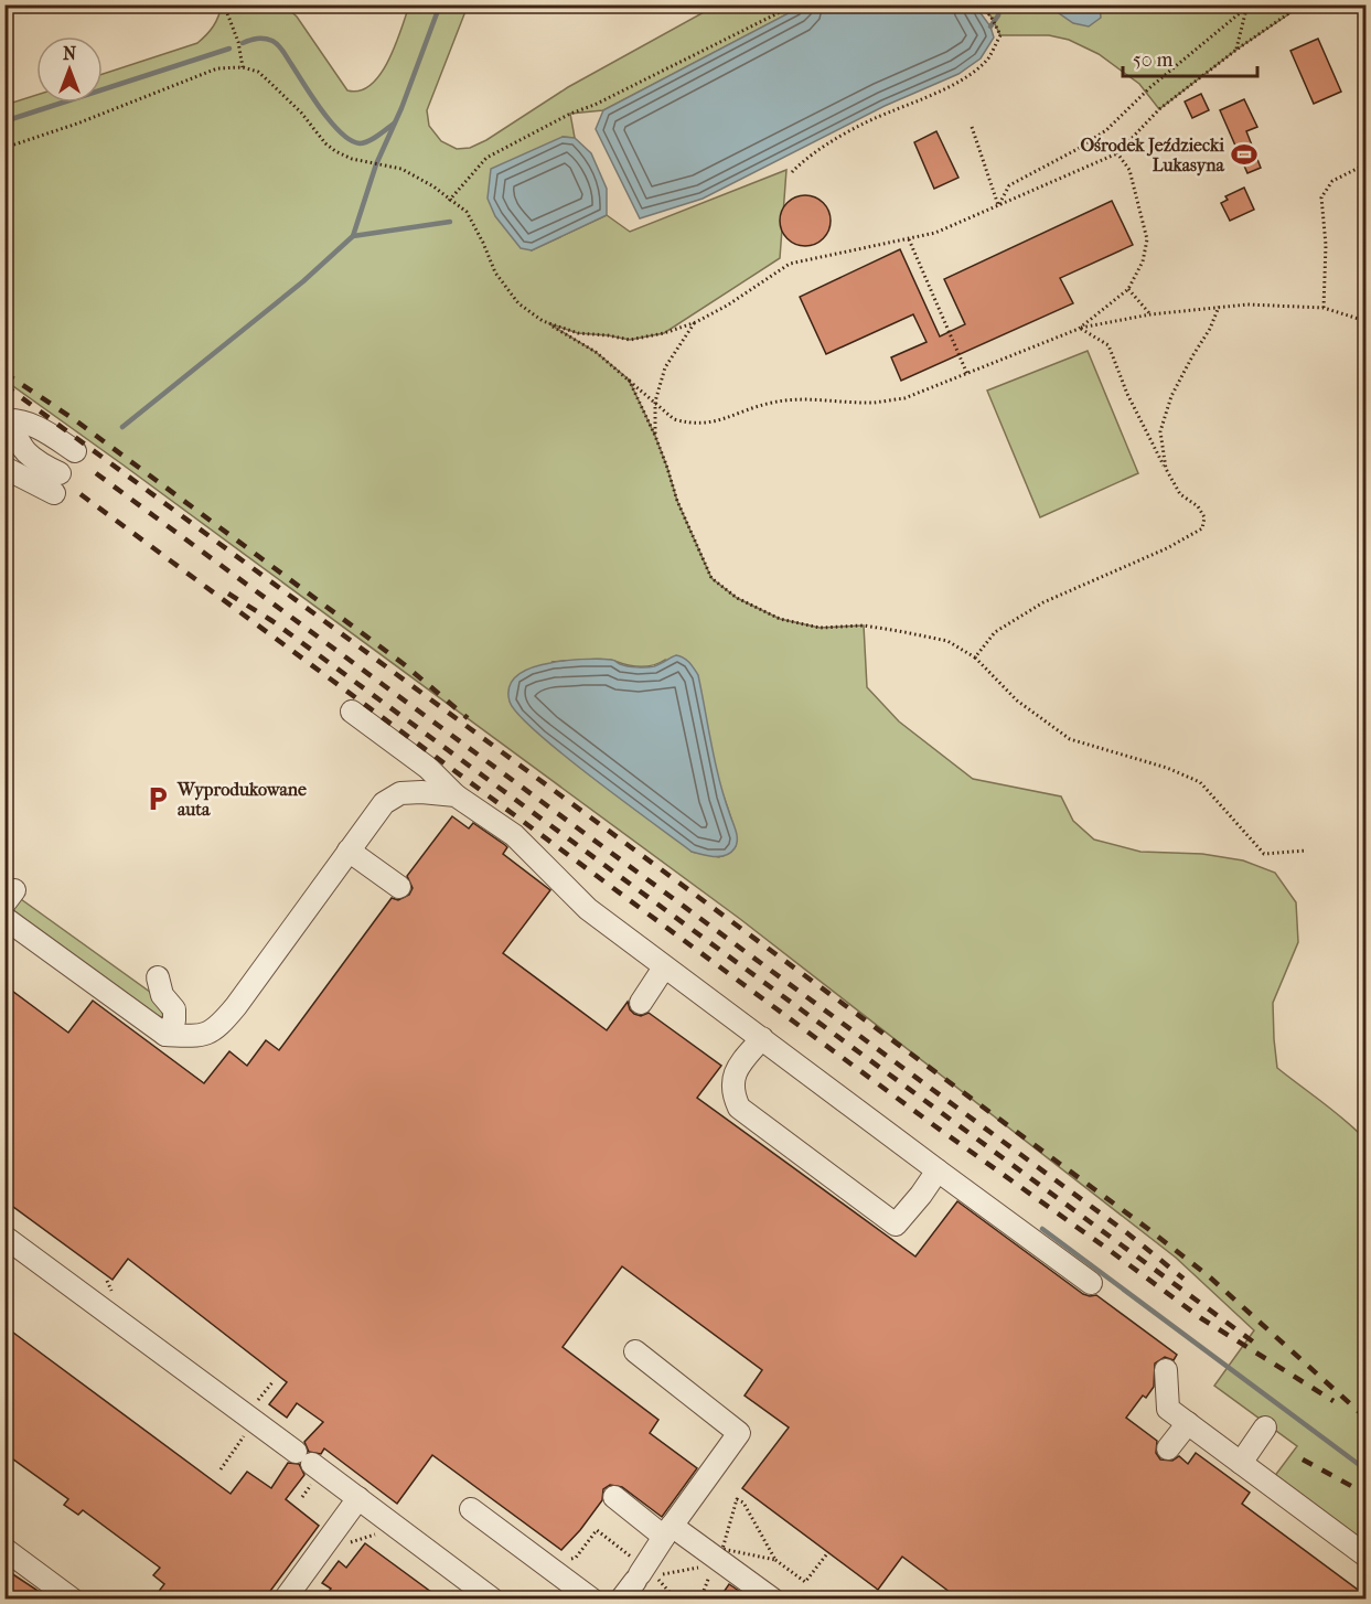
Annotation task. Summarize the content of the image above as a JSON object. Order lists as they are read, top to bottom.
{
  "places": {
    "sports": ["Ośrodek Jeździecki Lukasyna"],
    "parking": ["Wyprodukowane auta"]
  },
  "scale_bar": "50 m",
  "north": "top"
}
